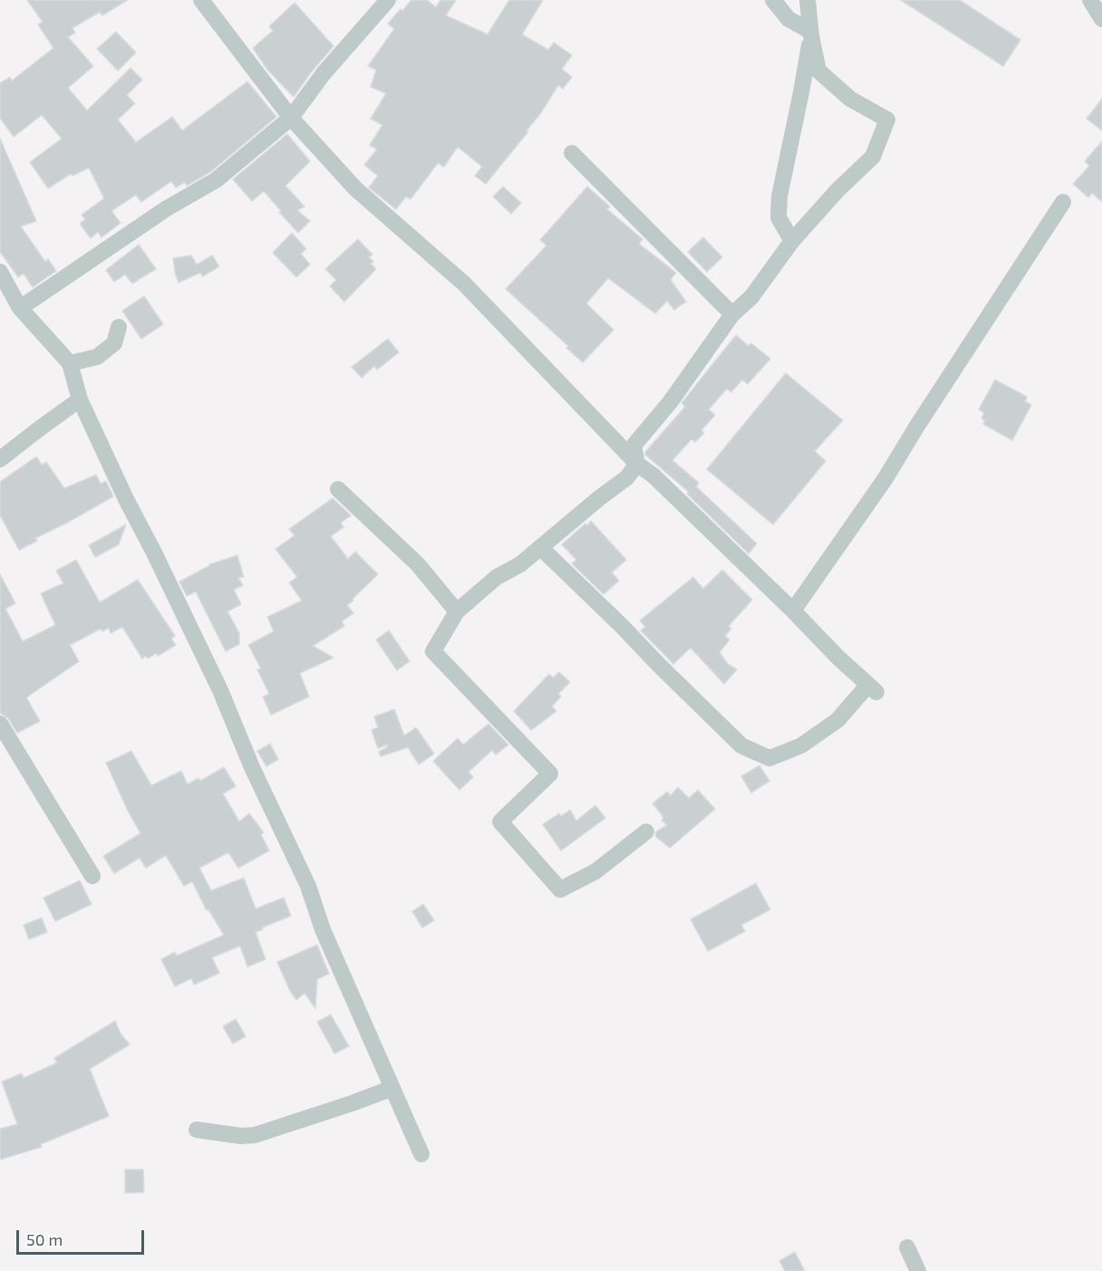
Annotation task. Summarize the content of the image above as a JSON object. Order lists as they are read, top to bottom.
{
  "scale_bar": "50 m"
}
